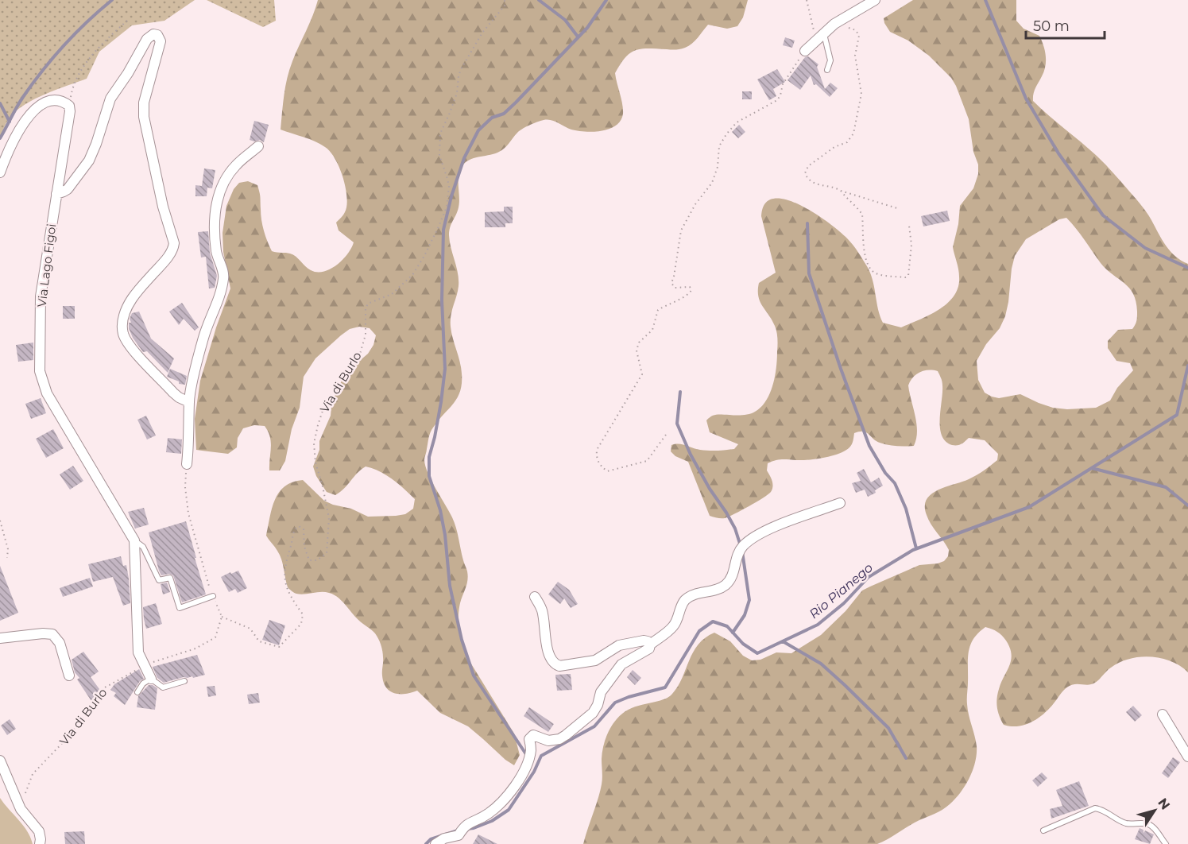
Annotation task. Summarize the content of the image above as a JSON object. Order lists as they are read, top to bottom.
{
  "streets": {
    "street": ["Via Lago Figoi"],
    "path": ["Via di Burlo"]
  },
  "crossings": [
    ["Via Lago Figoi", "Via di Burlo"]
  ],
  "water": ["Rio Pianego"],
  "scale_bar": "50 m",
  "north": "top right"
}
